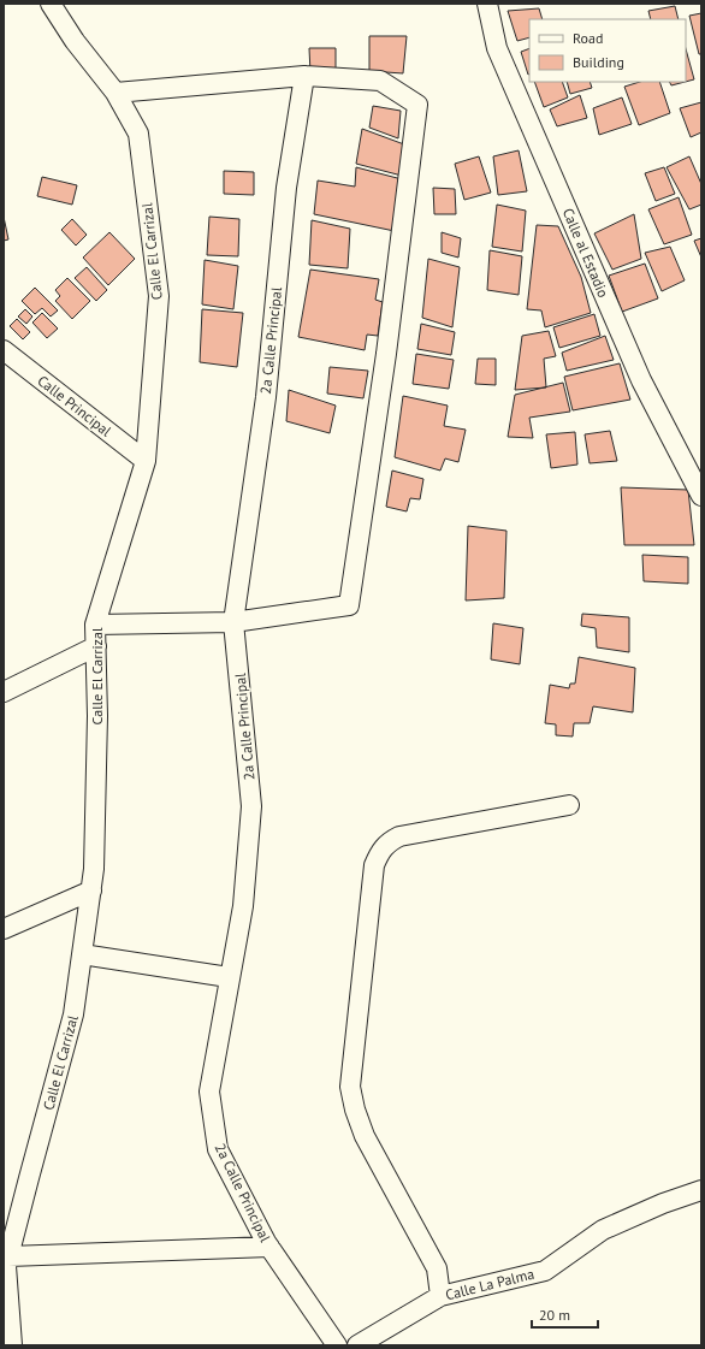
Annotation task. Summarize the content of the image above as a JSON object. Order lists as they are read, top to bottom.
{
  "streets": {
    "street": [
      "Calle El Carrizal",
      "Calle al Estadio",
      "2a Calle Principal",
      "Calle Principal",
      "Calle La Palma"
    ]
  },
  "crossings": [
    ["Calle El Carrizal", "Calle Principal"]
  ],
  "legend": ["Road", "Building"],
  "scale_bar": "20 m"
}
